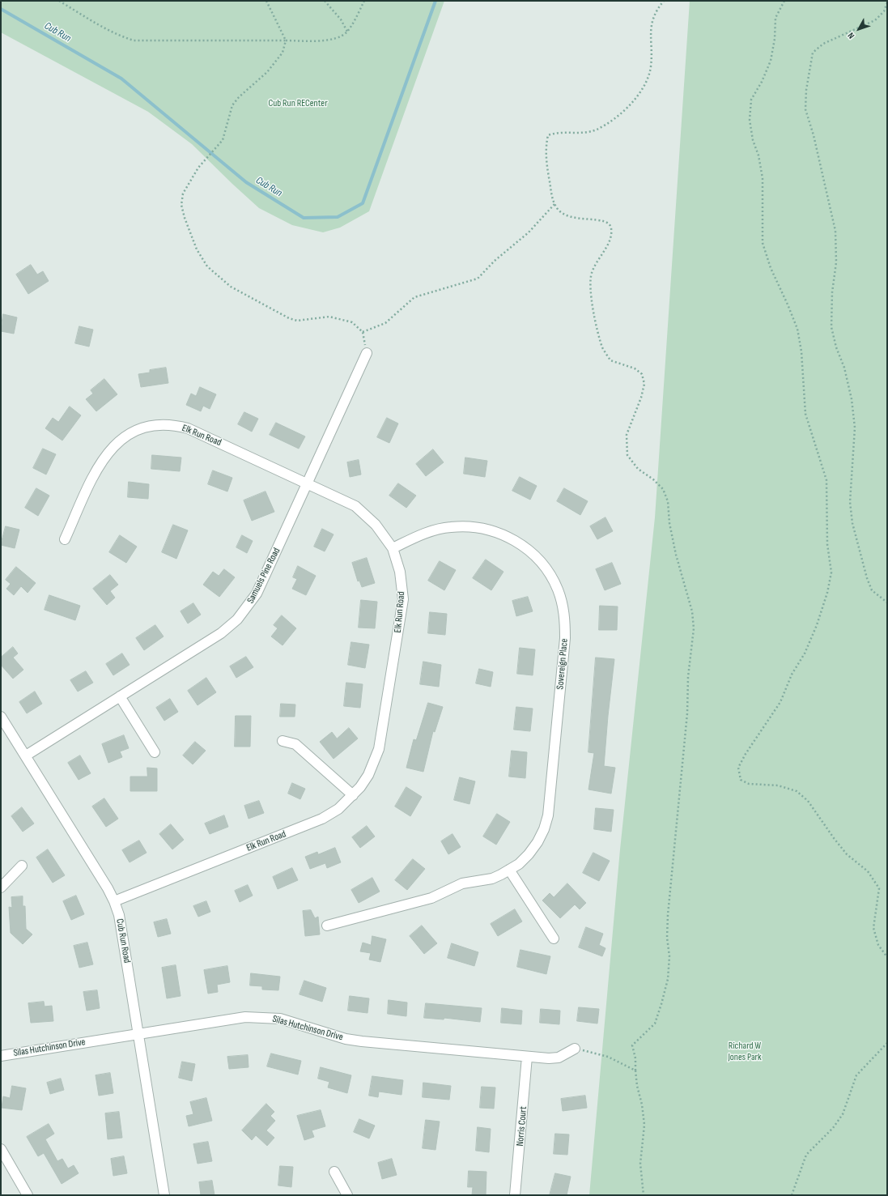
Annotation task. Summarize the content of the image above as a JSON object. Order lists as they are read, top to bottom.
{
  "streets": {
    "street": [
      "Elk Run Road",
      "Samuels Pine Road",
      "Sovereign Place",
      "Cub Run Road",
      "Silas Hutchinson Drive",
      "Norris Court"
    ]
  },
  "crossings": [
    ["Elk Run Road", "Samuels Pine Road"],
    ["Elk Run Road", "Sovereign Place"],
    ["Elk Run Road", "Cub Run Road"],
    ["Samuels Pine Road", "Cub Run Road"],
    ["Cub Run Road", "Silas Hutchinson Drive"],
    ["Silas Hutchinson Drive", "Norris Court"]
  ],
  "water": ["Cub Run"],
  "parks": ["Cub Run RECenter", "Richard W Jones Park"],
  "north": "bottom left"
}
